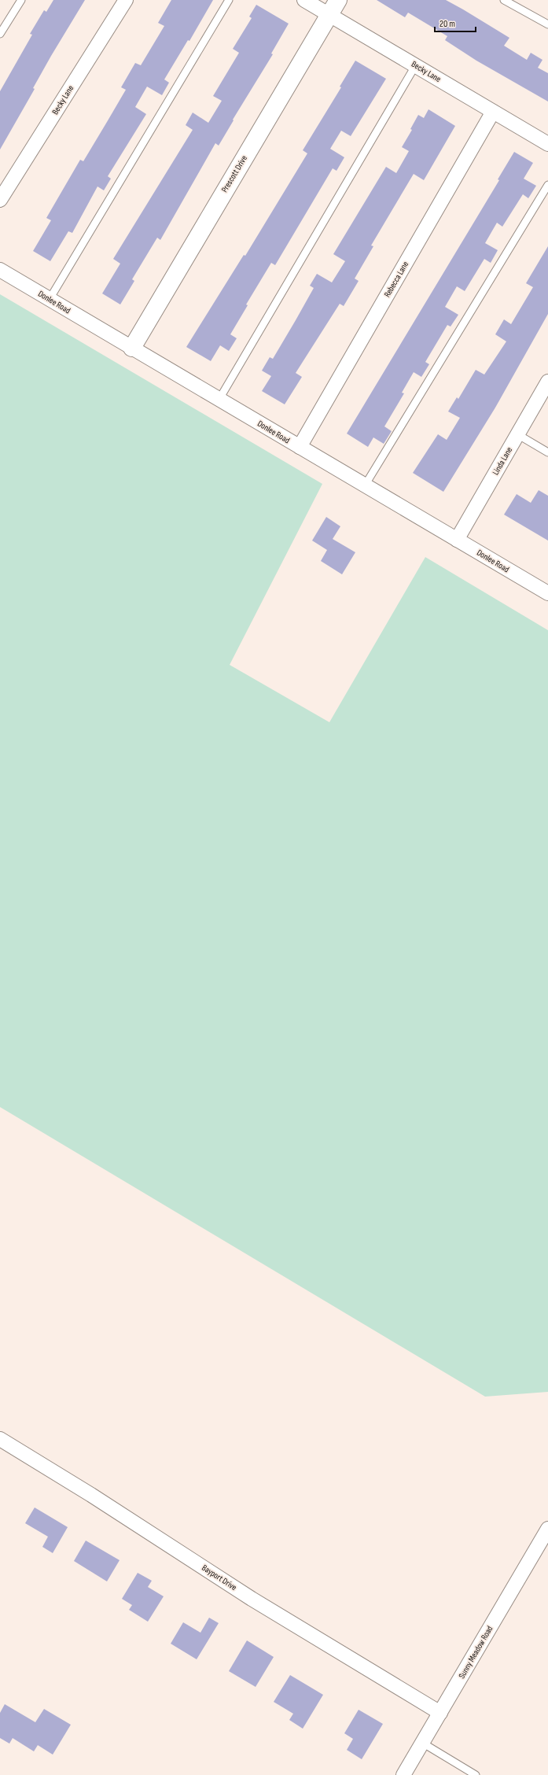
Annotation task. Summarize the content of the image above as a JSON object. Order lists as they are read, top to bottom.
{
  "streets": {
    "street": [
      "Becky Lane",
      "Prescott Drive",
      "Rebecca Lane",
      "Donlee Road",
      "Linda Lane",
      "Bayport Drive",
      "Sunny Meadow Road"
    ]
  },
  "crossings": [
    ["Becky Lane", "Prescott Drive"],
    ["Becky Lane", "Rebecca Lane"],
    ["Prescott Drive", "Donlee Road"],
    ["Rebecca Lane", "Donlee Road"],
    ["Donlee Road", "Linda Lane"],
    ["Bayport Drive", "Sunny Meadow Road"]
  ],
  "scale_bar": "20 m"
}
